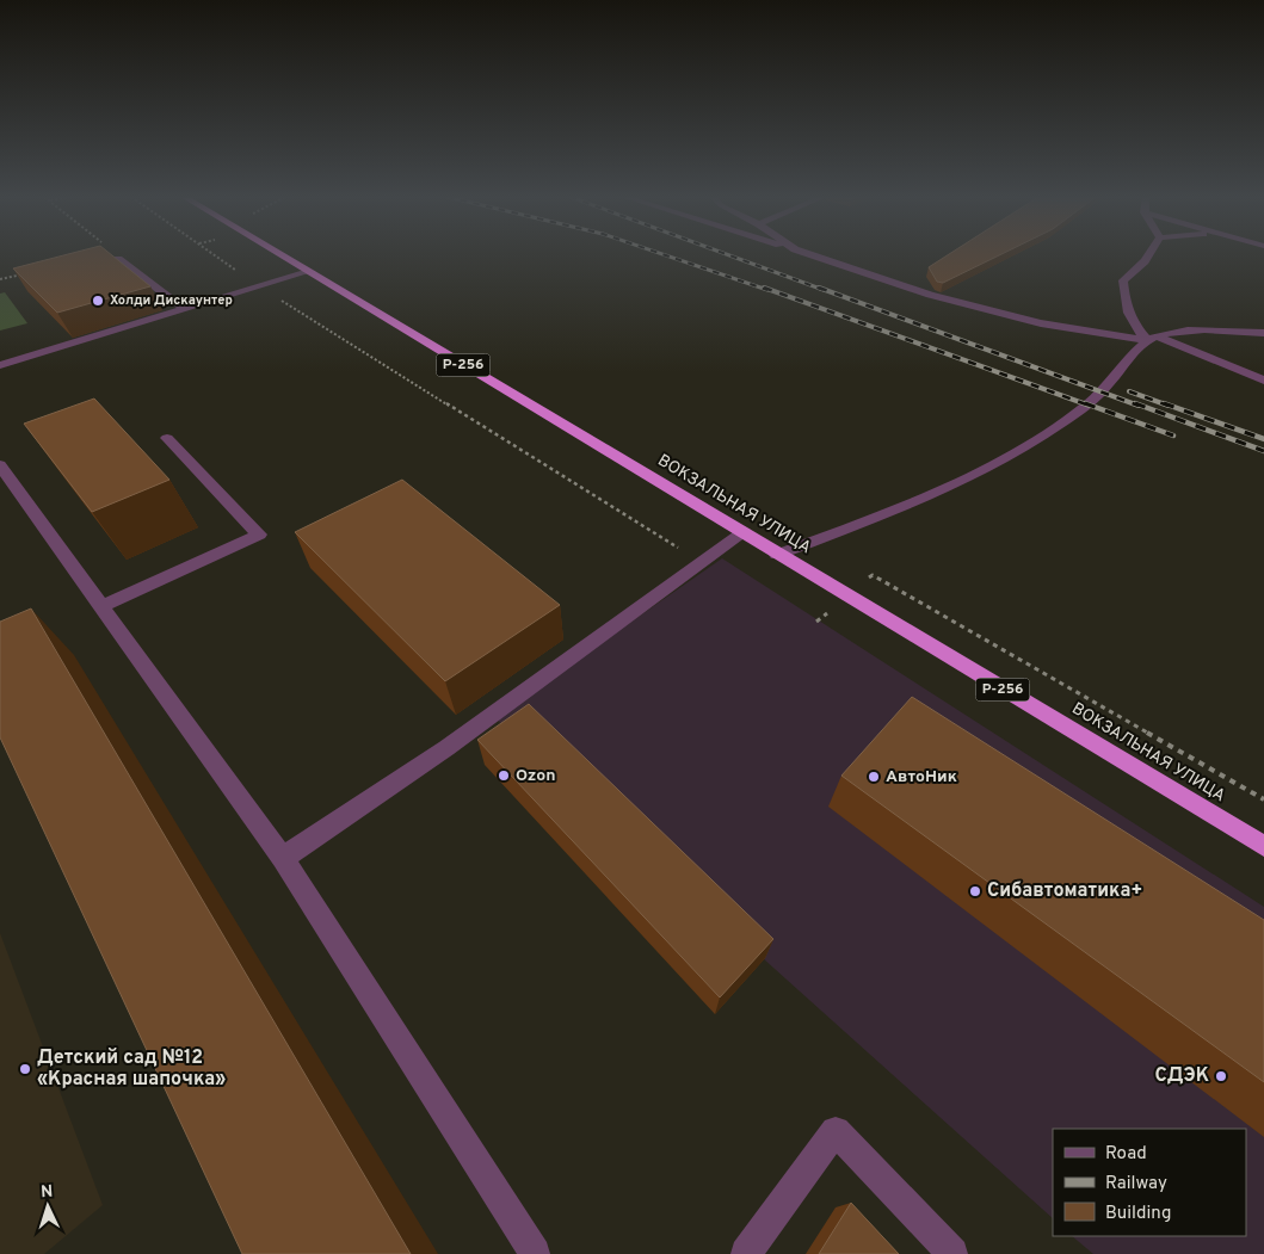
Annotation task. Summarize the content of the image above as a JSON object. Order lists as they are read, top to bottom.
{
  "streets": {
    "highway": ["Р-256", "ВОКЗАЛЬНАЯ УЛИЦА"]
  },
  "places": [
    "Холди Дискаунтер",
    "Ozon",
    "АвтоНик",
    "Сибавтоматика+",
    "Детский сад №12 «Красная шапочка»",
    "СДЭК"
  ],
  "legend": ["Road", "Railway", "Building"],
  "north": "top"
}
